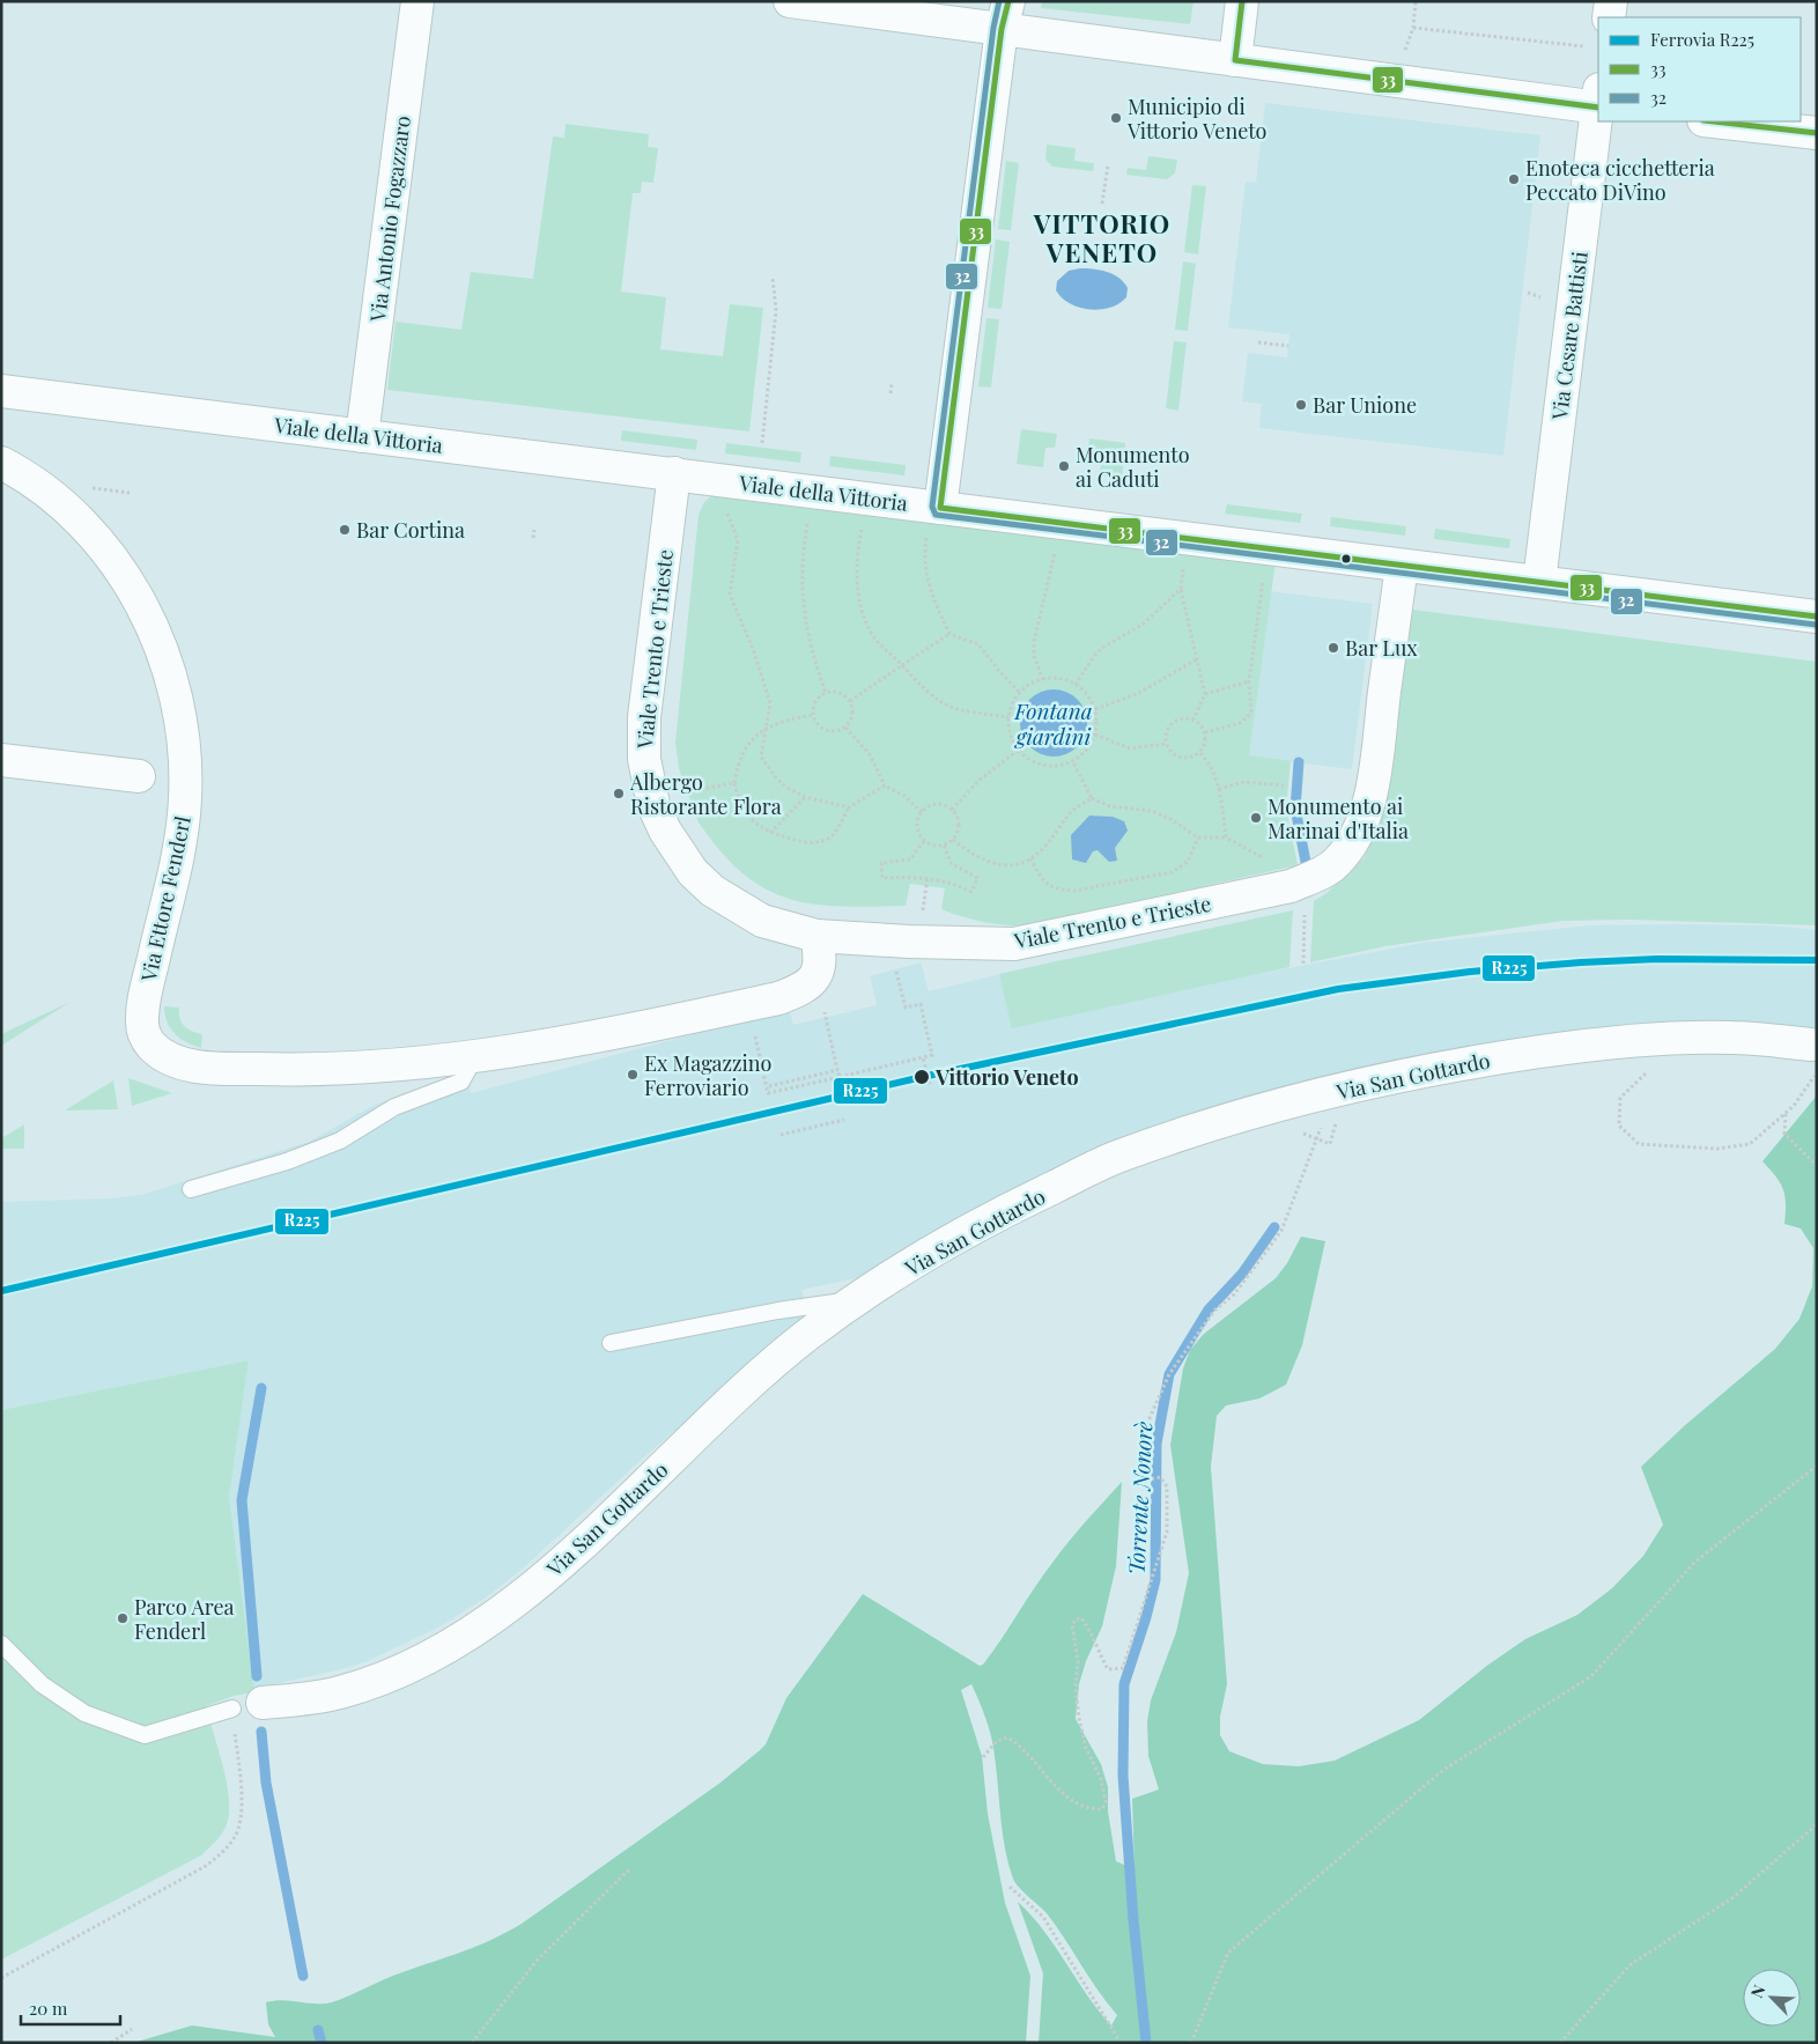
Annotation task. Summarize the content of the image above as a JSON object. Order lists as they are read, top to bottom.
{
  "streets": {
    "street": [
      "Via Antonio Fogazzaro",
      "Via Cesare Battisti",
      "Viale della Vittoria",
      "Viale Trento e Trieste",
      "Via Ettore Fenderl",
      "Via San Gottardo"
    ]
  },
  "crossings": [
    ["Via Antonio Fogazzaro", "Viale della Vittoria"],
    ["Via Cesare Battisti", "Viale della Vittoria"],
    ["Viale della Vittoria", "Viale Trento e Trieste"]
  ],
  "districts": ["VITTORIO VENETO"],
  "water": ["Fontana giardini", "Torrente Nonorè"],
  "places": [
    "Municipio di Vittorio Veneto",
    "Enoteca cicchetteria Peccato DiVino",
    "Bar Unione",
    "Monumento ai Caduti",
    "Bar Cortina",
    "Bar Lux",
    "Albergo Ristorante Flora",
    "Monumento ai Marinai d'Italia",
    "Ex Magazzino Ferroviario",
    "Vittorio Veneto",
    "Parco Area Fenderl"
  ],
  "lines": ["transit line 33", "transit line 32", "rail line R225"],
  "legend": ["Ferrovia R225", "33", "32"],
  "scale_bar": "20 m",
  "north": "top left"
}
